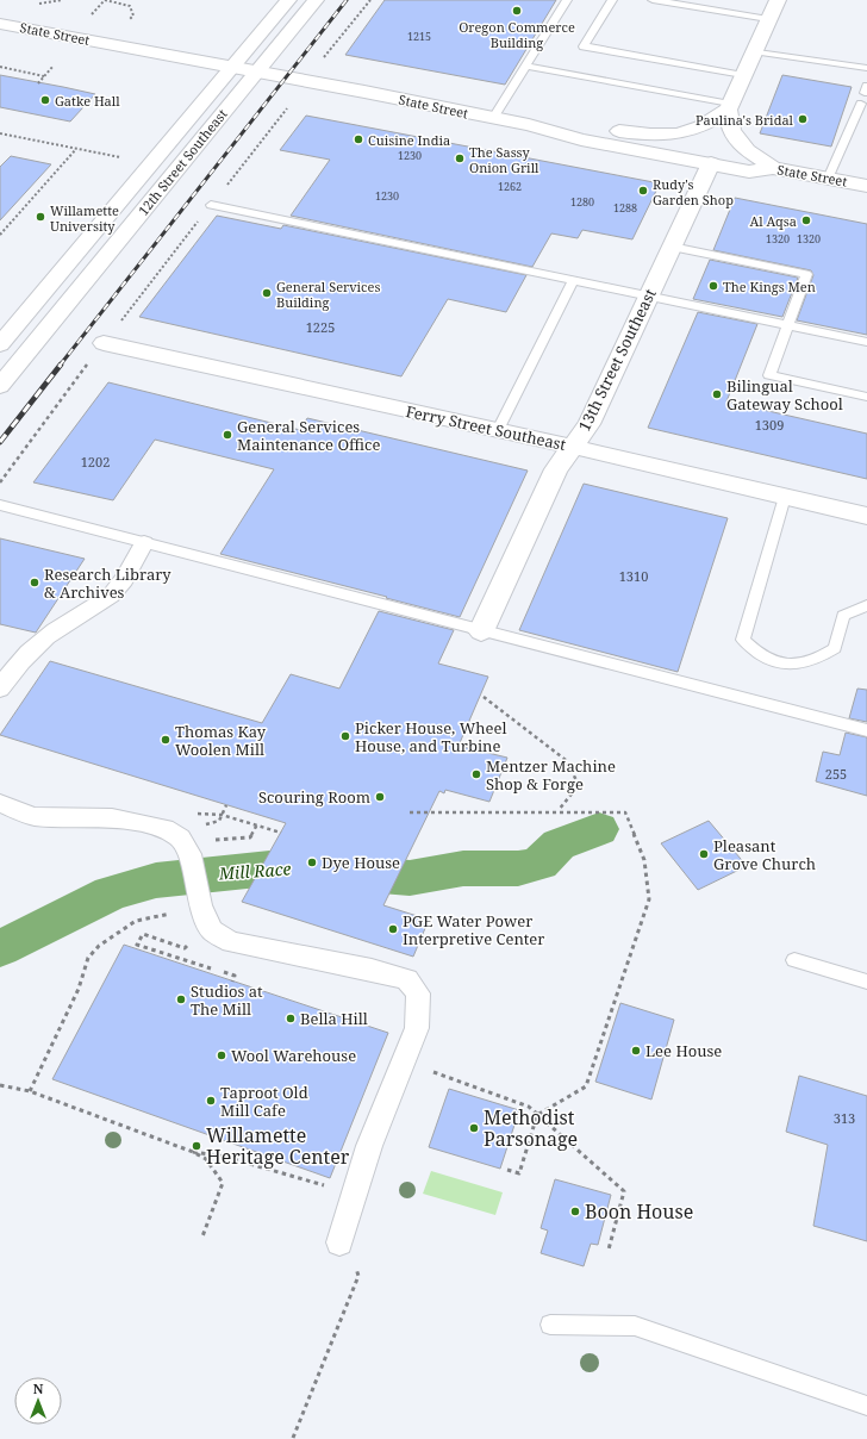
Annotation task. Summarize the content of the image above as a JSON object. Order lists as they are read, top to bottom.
{
  "streets": {
    "main road": [
      "State Street",
      "12th Street Southeast",
      "13th Street Southeast",
      "Ferry Street Southeast"
    ]
  },
  "crossings": [
    ["State Street", "12th Street Southeast"],
    ["State Street", "13th Street Southeast"],
    ["13th Street Southeast", "Ferry Street Southeast"]
  ],
  "water": ["Mill Race"],
  "places": [
    "Oregon Commerce Building",
    "Gatke Hall",
    "Paulina's Bridal",
    "Cuisine India",
    "The Sassy Onion Grill",
    "Rudy's Garden Shop",
    "Willamette University",
    "Al Aqsa",
    "The Kings Men",
    "General Services Building",
    "Bilingual Gateway School",
    "General Services Maintenance Office",
    "Research Library & Archives",
    "Picker House, Wheel House, and Turbine",
    "Thomas Kay Woolen Mill",
    "Mentzer Machine Shop & Forge",
    "Scouring Room",
    "Pleasant Grove Church",
    "Dye House",
    "PGE Water Power Interpretive Center",
    "Studios at The Mill",
    "Bella Hill",
    "Lee House",
    "Wool Warehouse",
    "Taproot Old Mill Cafe",
    "Methodist Parsonage",
    "Willamette Heritage Center",
    "Boon House"
  ],
  "house_numbers": [
    "1215",
    "1230",
    "1262",
    "1230",
    "1280",
    "1288",
    "1320",
    "1320",
    "1225",
    "1309",
    "1202",
    "1310",
    "255",
    "313"
  ],
  "north": "top"
}
